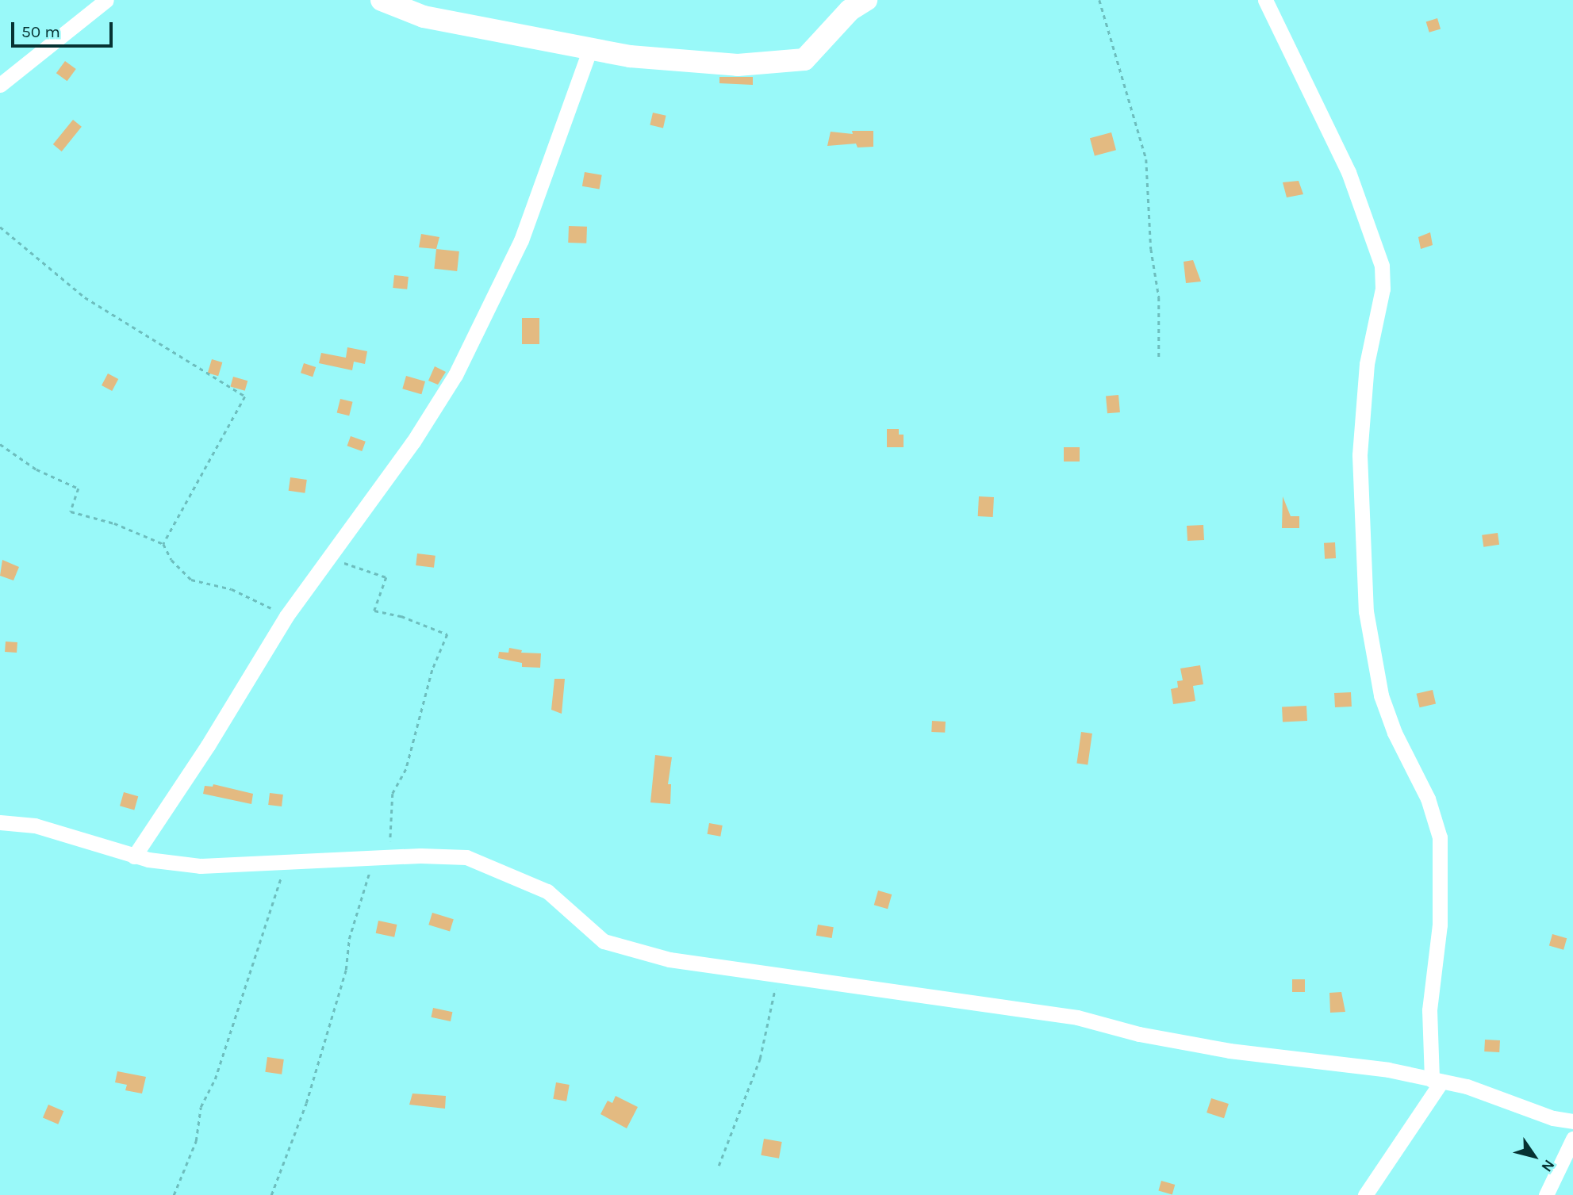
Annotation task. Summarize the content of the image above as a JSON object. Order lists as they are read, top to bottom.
{
  "scale_bar": "50 m",
  "north": "bottom right"
}
